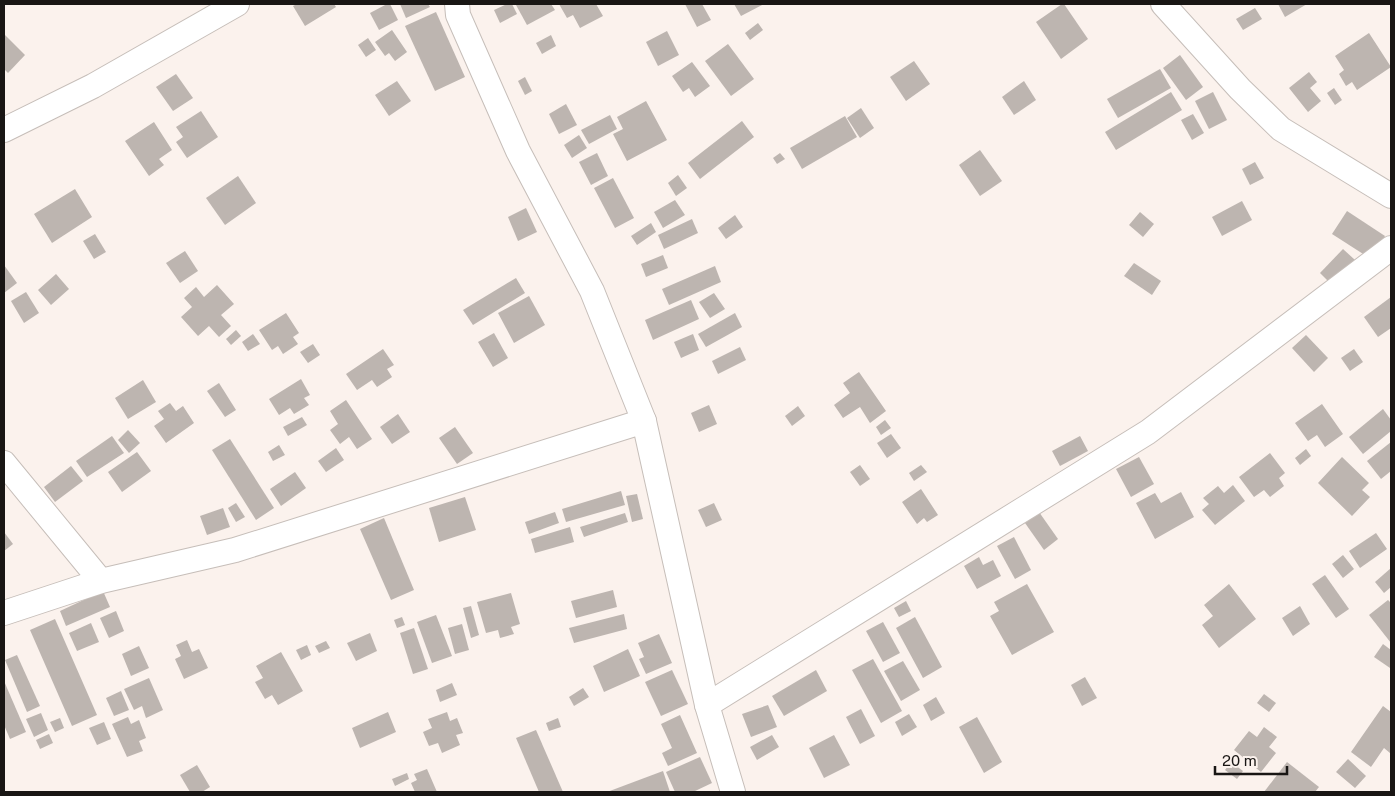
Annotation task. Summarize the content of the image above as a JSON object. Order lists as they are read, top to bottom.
{
  "scale_bar": "20 m"
}
